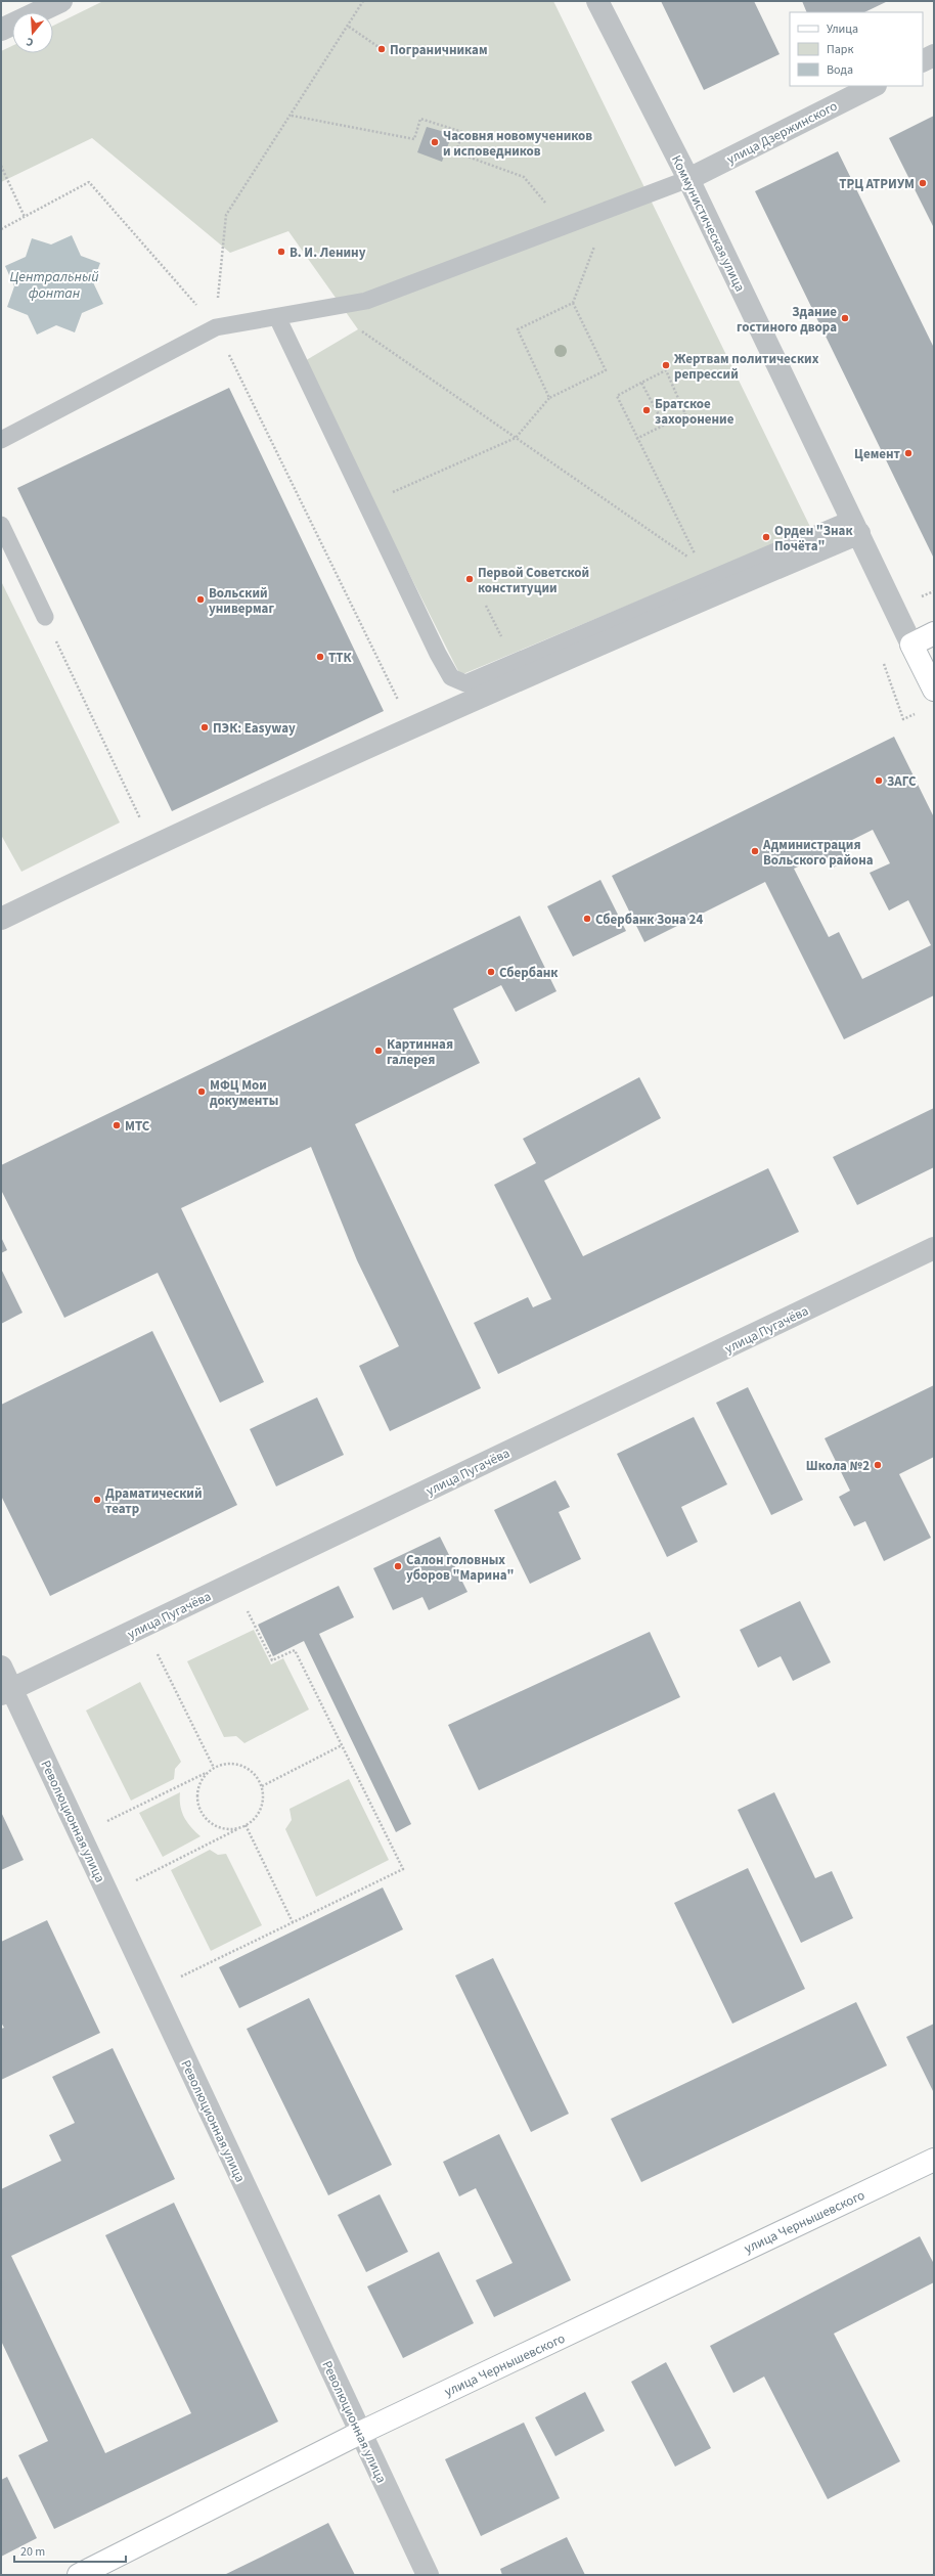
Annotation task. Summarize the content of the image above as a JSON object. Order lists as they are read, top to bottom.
{
  "streets": {
    "street": [
      "улица Дзержинского",
      "Коммунистическая улица",
      "улица Пугачёва",
      "Революционная улица",
      "улица Чернышевского"
    ]
  },
  "crossings": [
    ["улица Дзержинского", "Коммунистическая улица"],
    ["улица Пугачёва", "Революционная улица"],
    ["Революционная улица", "улица Чернышевского"]
  ],
  "water": ["Центральный фонтан"],
  "places": [
    "Пограничникам",
    "Часовня новомучеников и исповедников",
    "ТРЦ АТРИУМ",
    "В. И. Ленину",
    "Здание гостиного двора",
    "Жертвам политических репрессий",
    "Братское захоронение",
    "Цемент",
    "Орден \"Знак Почёта\"",
    "Первой Советской конституции",
    "Вольский универмаг",
    "ТТК",
    "ПЭК: Easyway",
    "ЗАГС",
    "Администрация Вольского района",
    "Сбербанк Зона 24",
    "Сбербанк",
    "Картинная галерея",
    "МФЦ Мои документы",
    "МТС",
    "Школа №2",
    "Драматический театр",
    "Салон головных уборов \"Марина\""
  ],
  "legend": ["Улица", "Парк", "Вода"],
  "scale_bar": "20 m",
  "north": "bottom"
}
